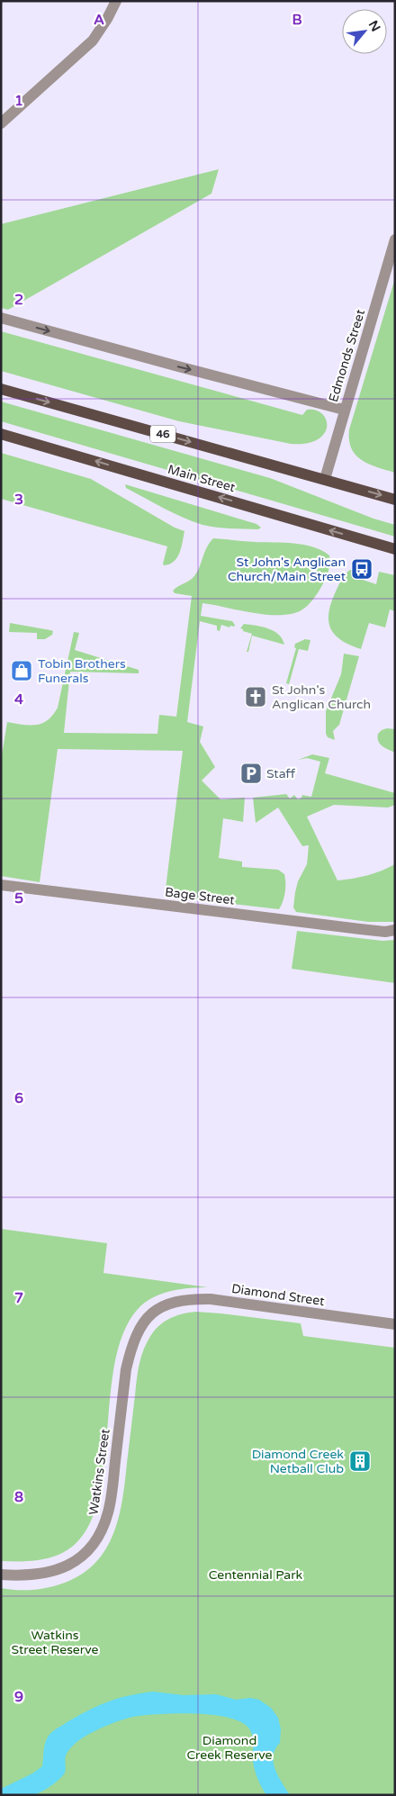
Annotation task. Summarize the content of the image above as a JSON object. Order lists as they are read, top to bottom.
{
  "streets": {
    "main road": ["46", "Main Street"],
    "street": [
      "Edmonds Street",
      "Bage Street",
      "Diamond Street",
      "Watkins Street"
    ]
  },
  "crossings": [
    ["Edmonds Street", "46"],
    ["Diamond Street", "Watkins Street"]
  ],
  "parks": ["Centennial Park", "Watkins Street Reserve", "Diamond Creek Reserve"],
  "places": {
    "bus stop": ["St John's Anglican Church/Main Street"],
    "shop": ["Tobin Brothers Funerals"],
    "church": ["St John's Anglican Church"],
    "parking": ["Staff"],
    "building": ["Diamond Creek Netball Club"]
  },
  "north": "top right",
  "grid": {
    "columns": ["A", "B"],
    "rows": [
      "1",
      "2",
      "3",
      "4",
      "5",
      "6",
      "7",
      "8",
      "9"
    ]
  }
}
